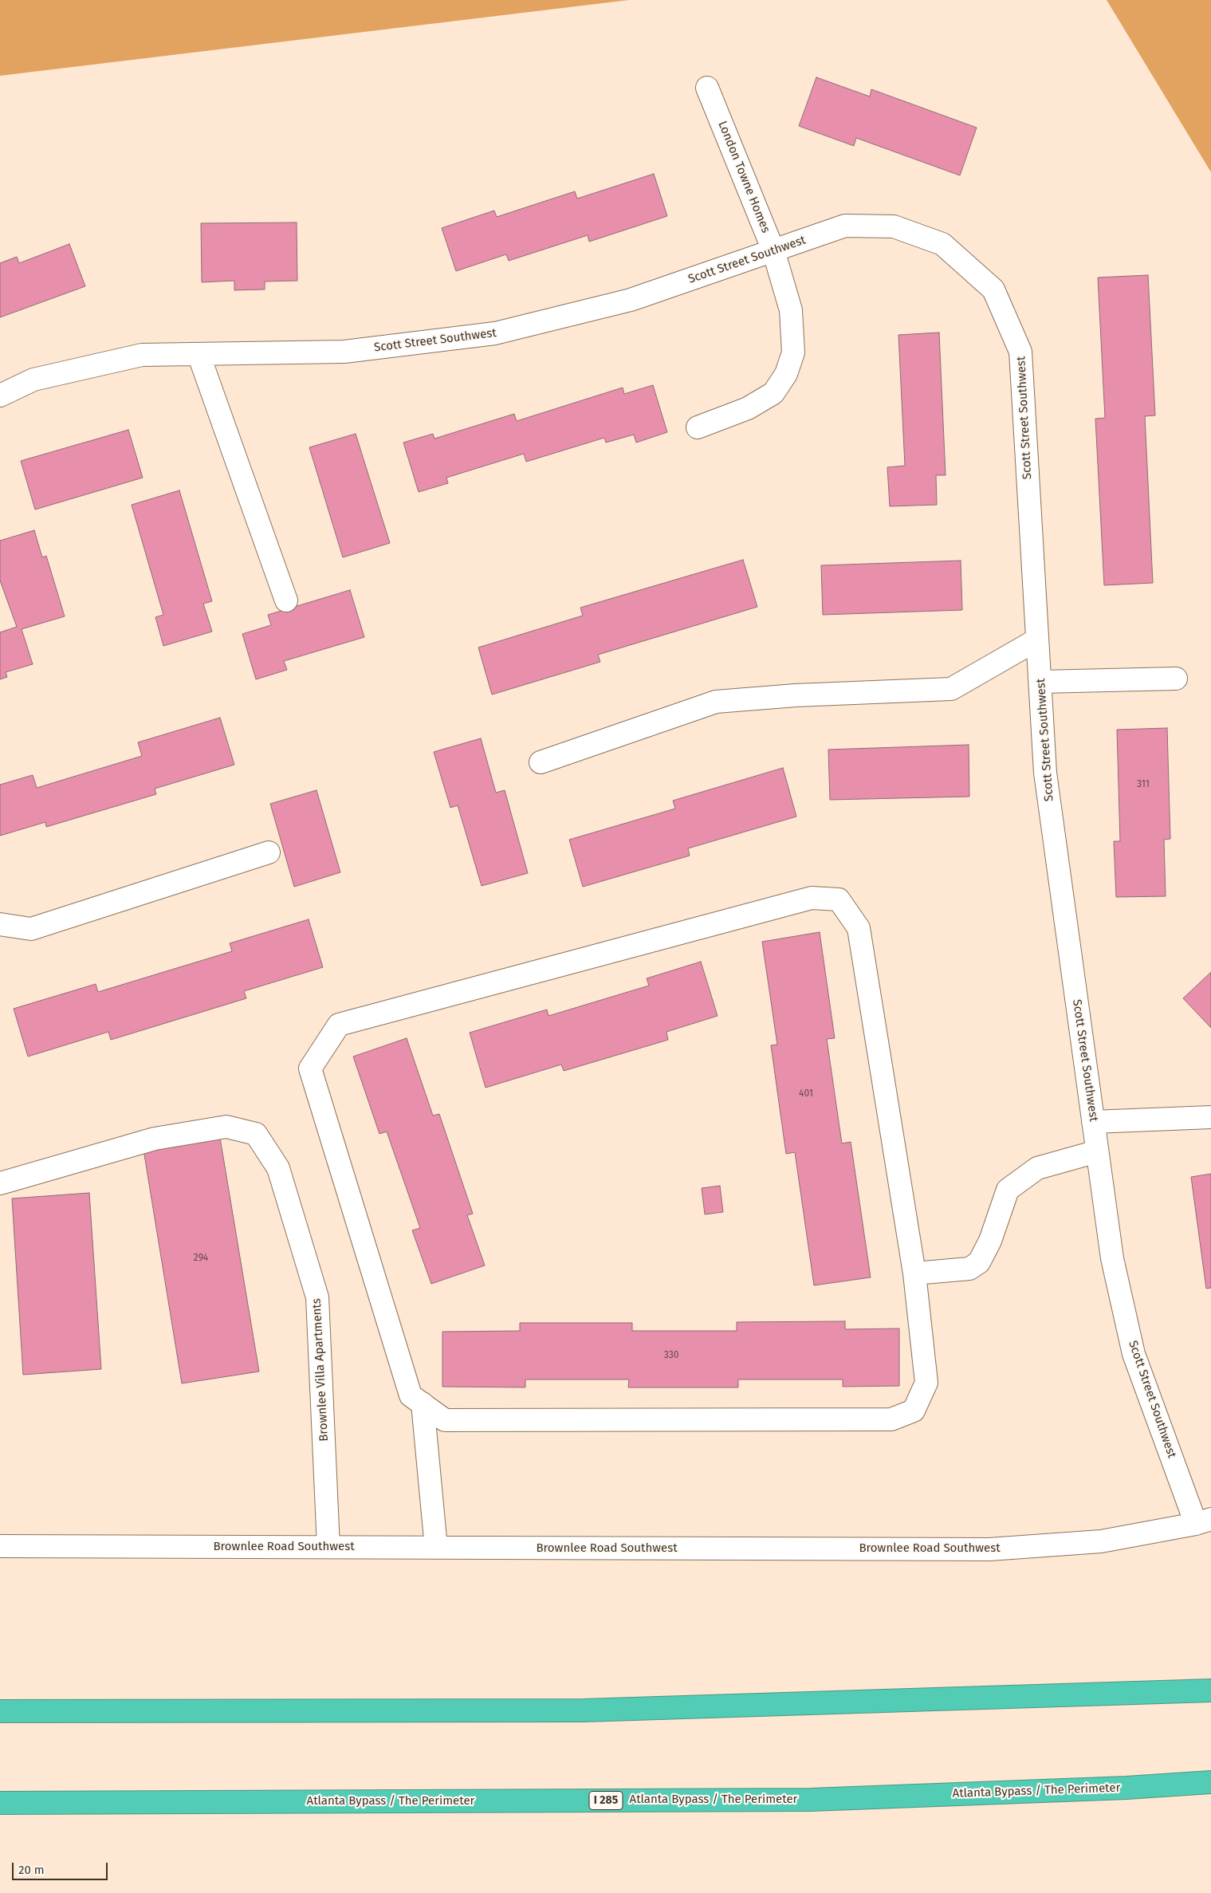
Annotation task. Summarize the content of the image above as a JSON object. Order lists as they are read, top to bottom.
{
  "streets": {
    "highway": ["Atlanta Bypass / The Perimeter", "I 285"],
    "street": [
      "London Towne Homes",
      "Scott Street Southwest",
      "Brownlee Villa Apartments",
      "Brownlee Road Southwest"
    ]
  },
  "crossings": [
    ["London Towne Homes", "Scott Street Southwest"],
    ["Scott Street Southwest", "Brownlee Road Southwest"],
    ["Brownlee Villa Apartments", "Brownlee Road Southwest"]
  ],
  "house_numbers": [
    "311",
    "401",
    "294",
    "330"
  ],
  "scale_bar": "20 m"
}
